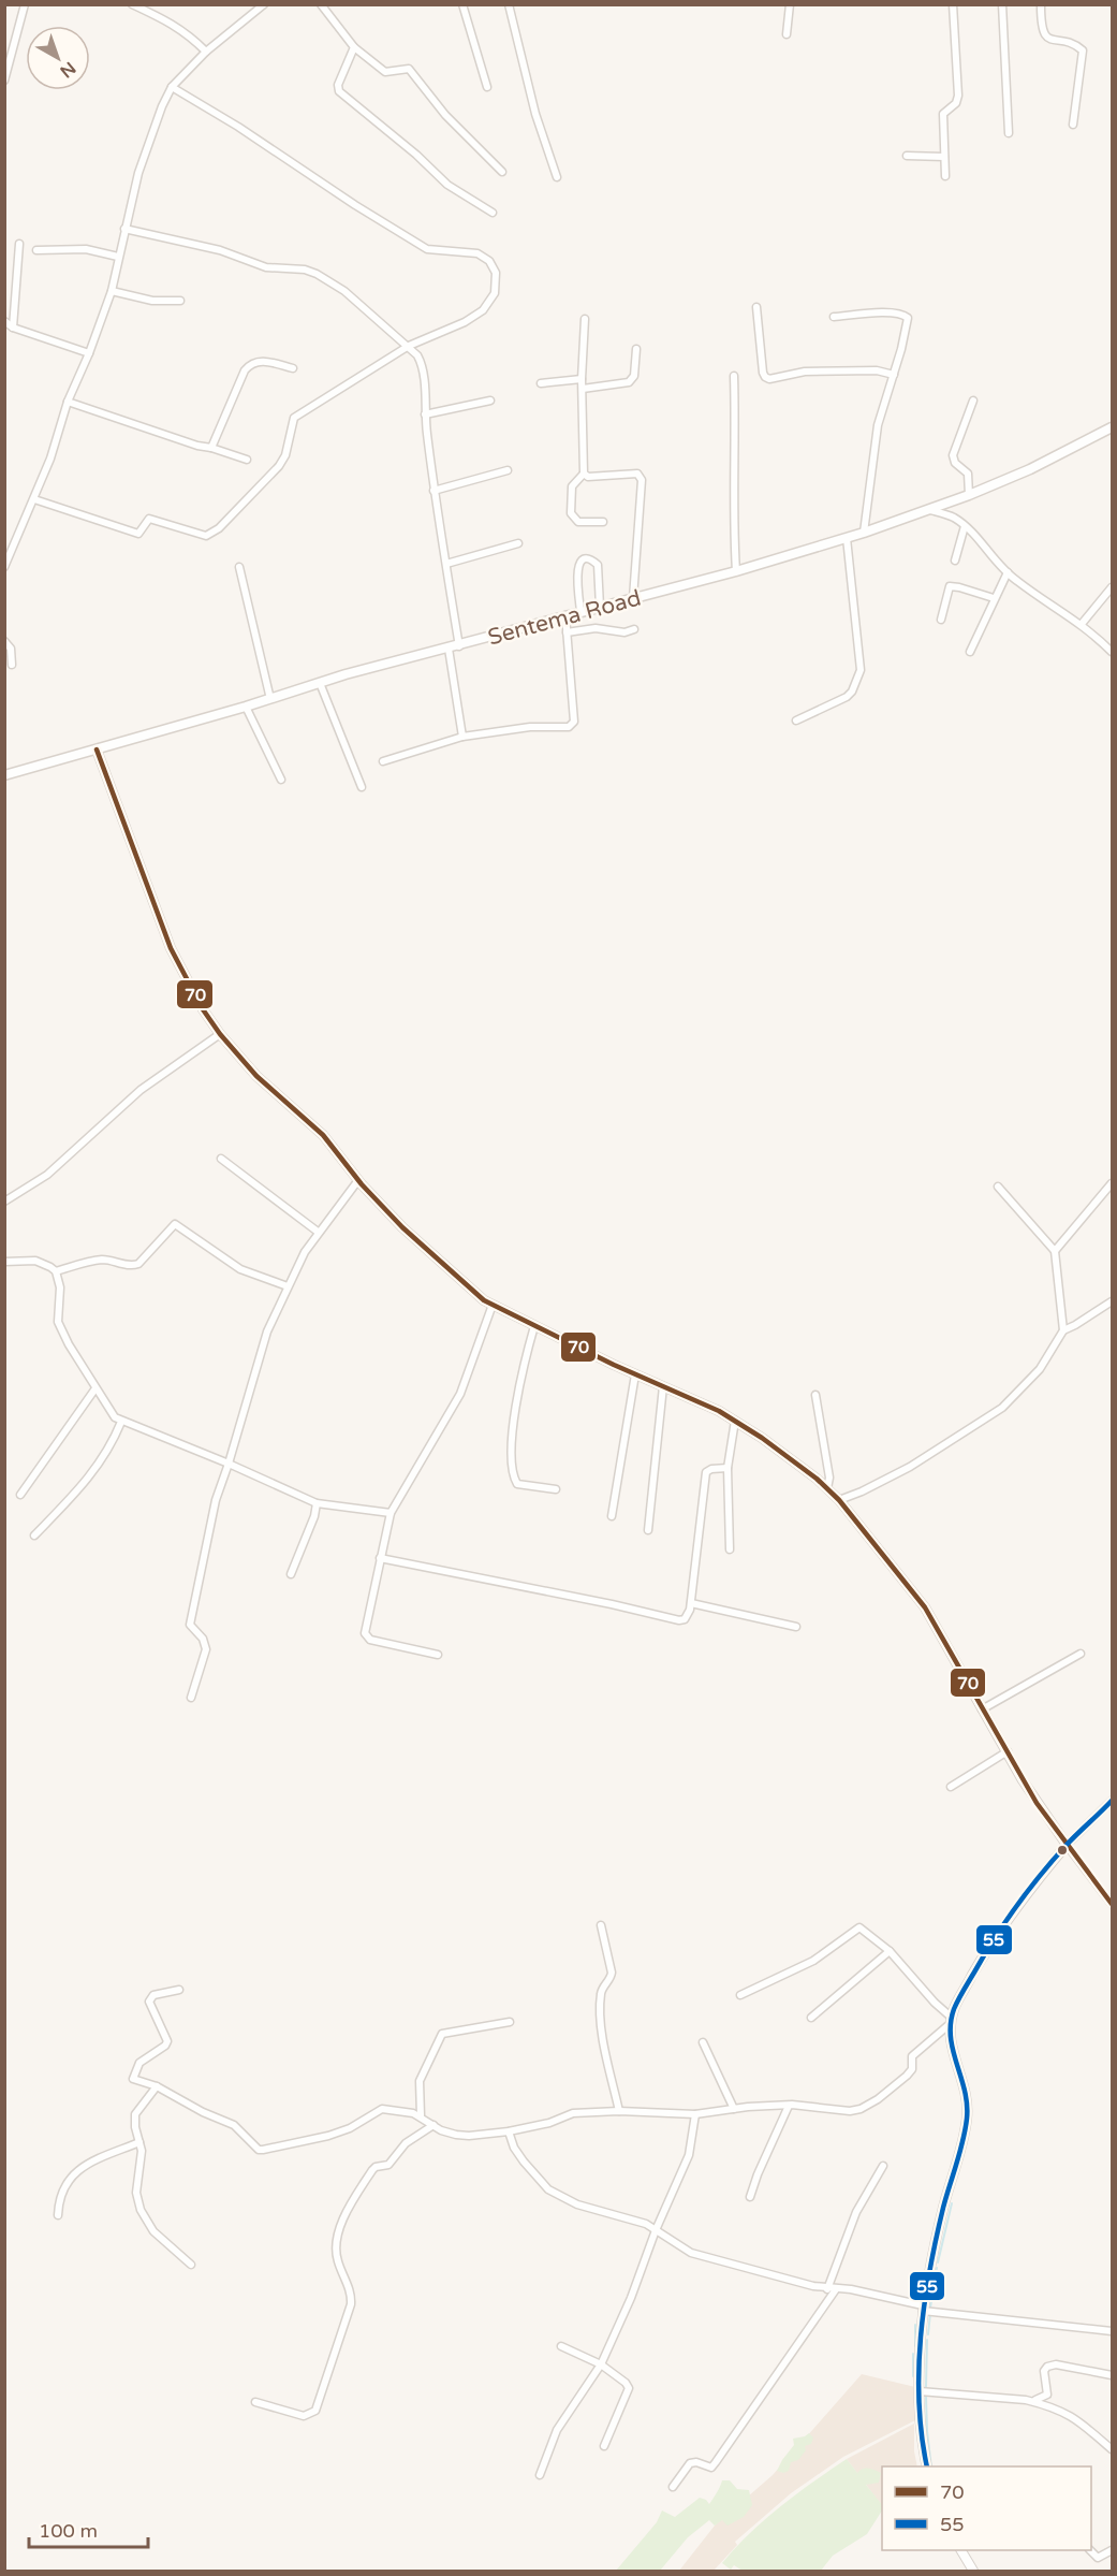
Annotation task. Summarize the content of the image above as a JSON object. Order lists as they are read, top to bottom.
{
  "streets": {
    "main road": ["Sentema Road"]
  },
  "lines": ["transit line 70", "transit line 55"],
  "legend": ["70", "55"],
  "scale_bar": "100 m",
  "north": "bottom right"
}
